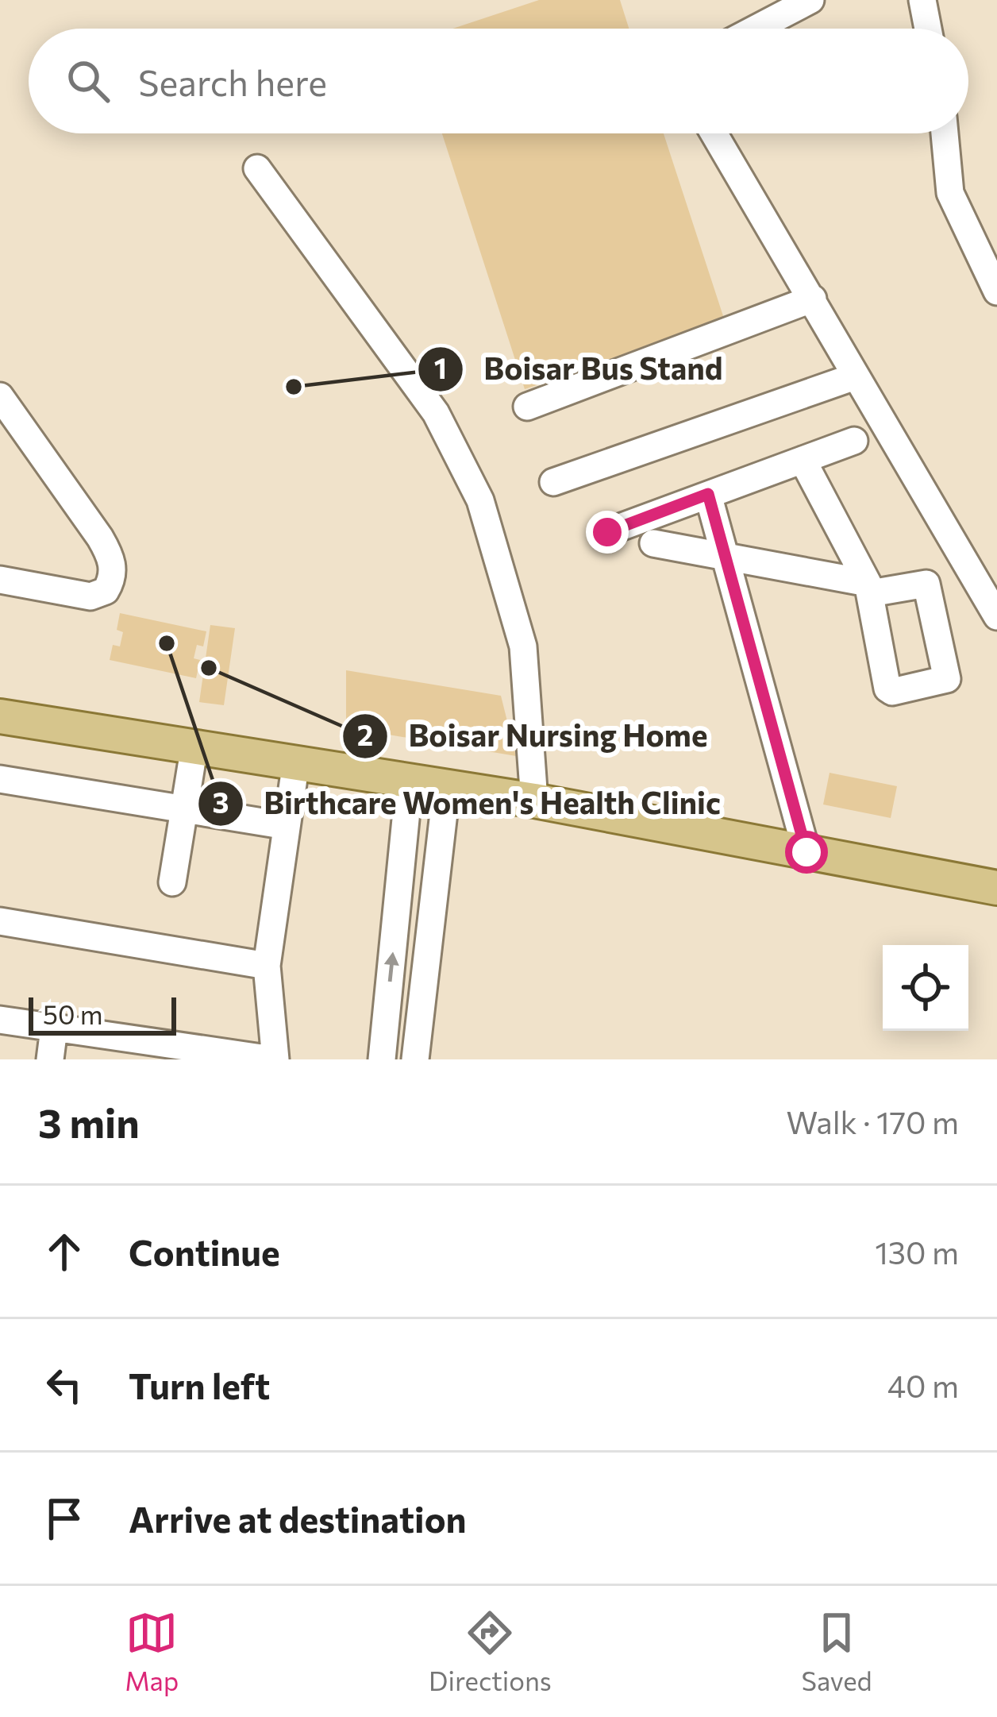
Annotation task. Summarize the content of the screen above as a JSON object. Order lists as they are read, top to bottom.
{
  "places": ["Boisar Bus Stand", "Birthcare Women's Health Clinic", "Boisar Nursing Home"],
  "scale_bar": "50 m",
  "page": {
    "search": "Search here",
    "scale": "50 m",
    "heading": ["3 min", "Walk · 170 m"],
    "list": [
      ["Continue", "130 m"],
      ["Turn left", "40 m"],
      "Arrive at destination"
    ],
    "nav": ["Map", "Directions", "Saved"]
  }
}
